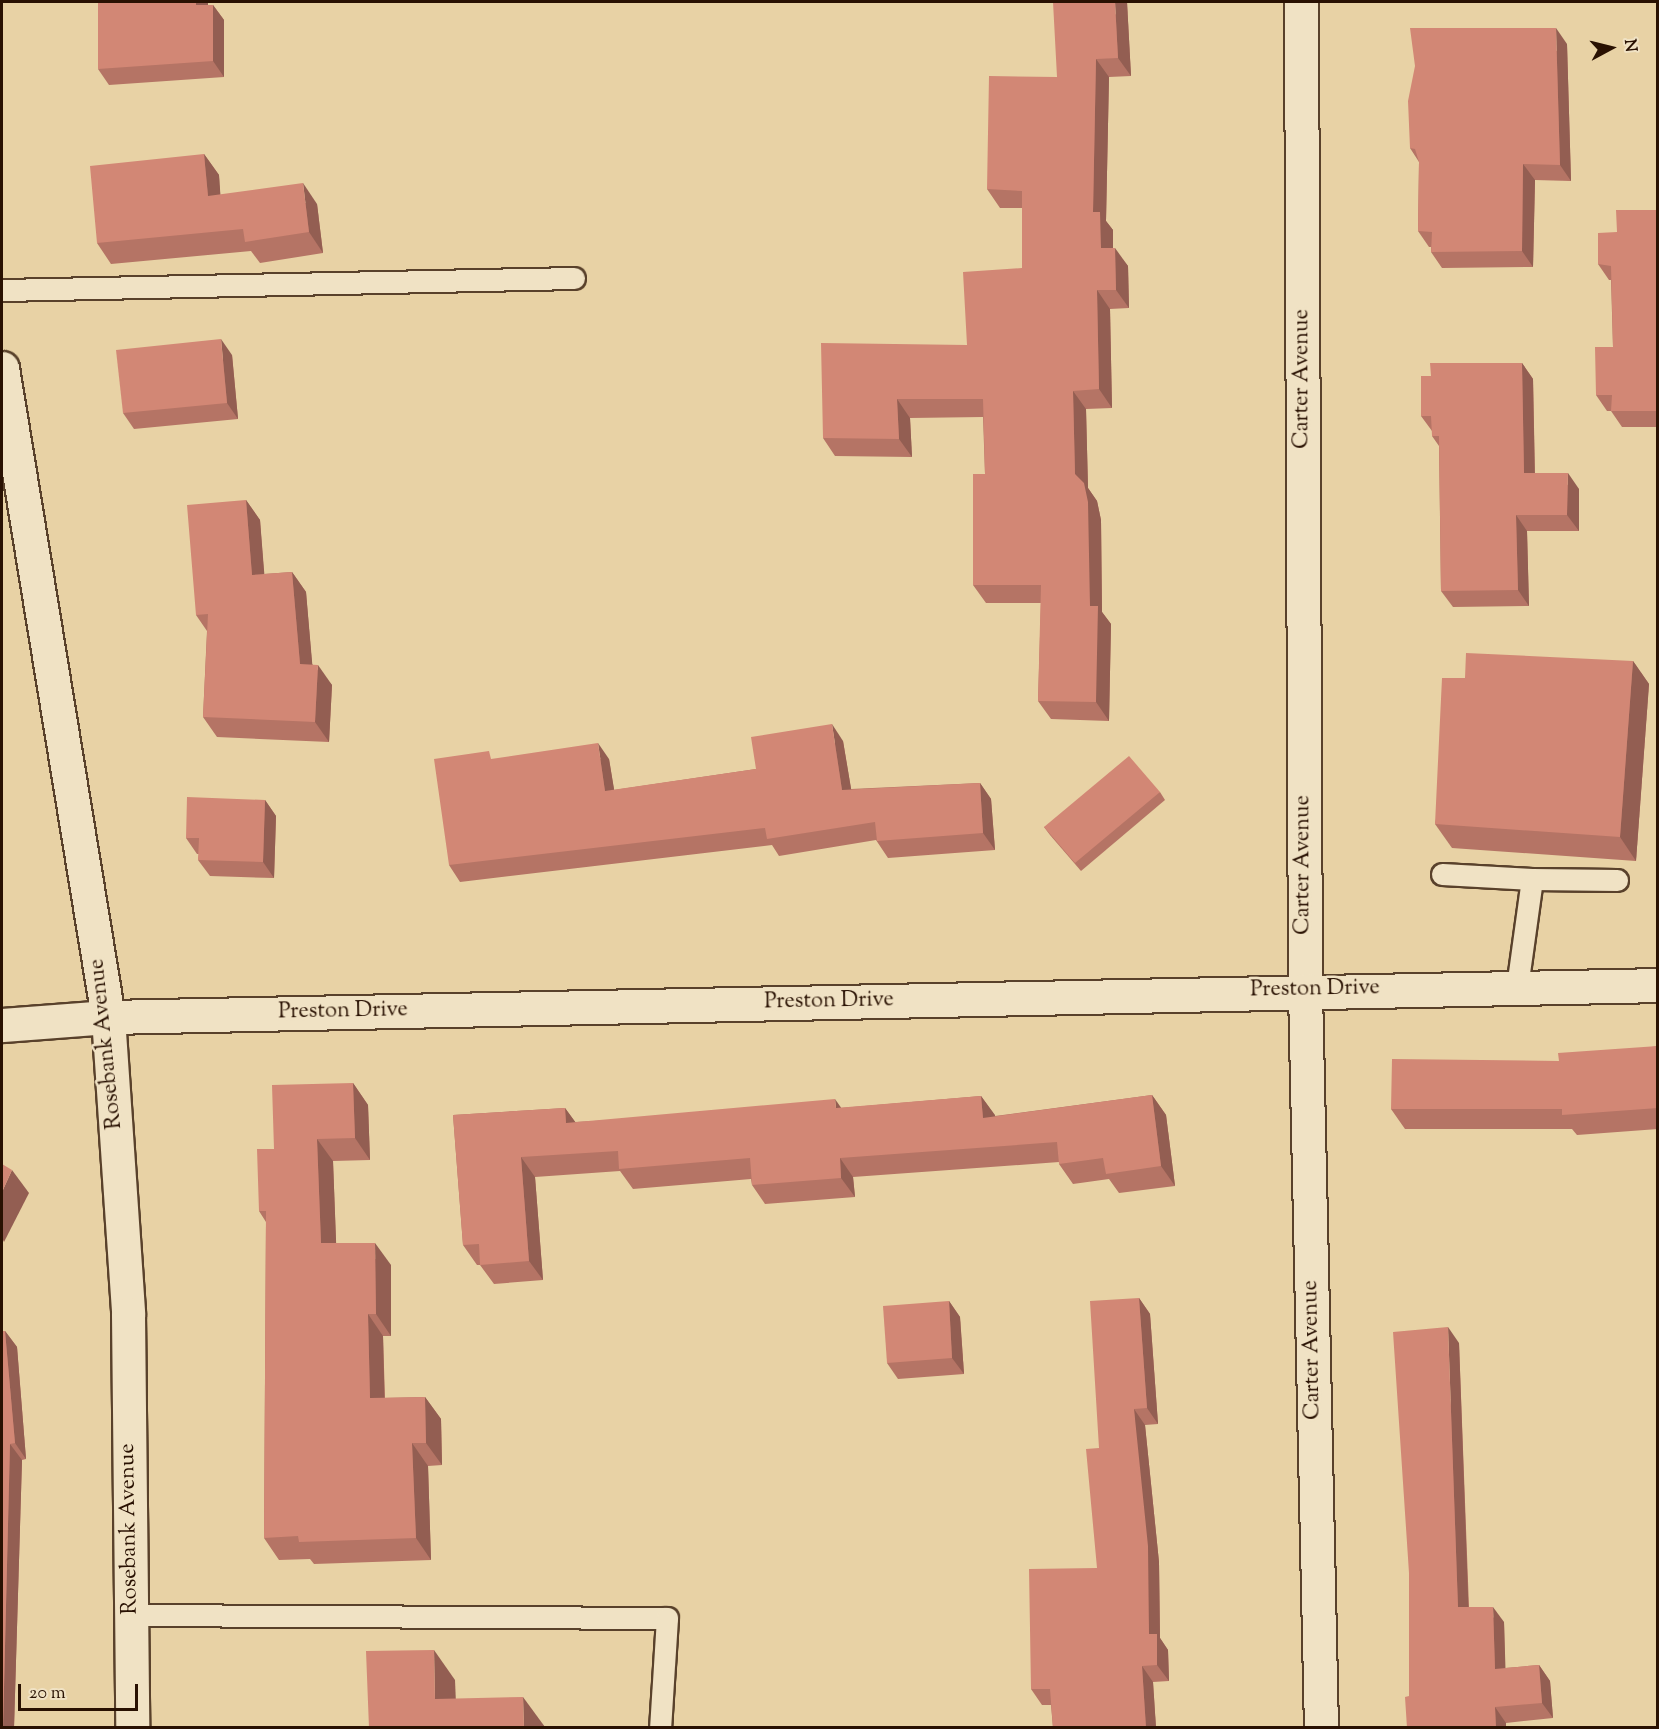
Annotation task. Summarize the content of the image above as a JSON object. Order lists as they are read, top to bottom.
{
  "streets": {
    "street": ["Carter Avenue", "Preston Drive", "Rosebank Avenue"]
  },
  "crossings": [
    ["Carter Avenue", "Preston Drive"],
    ["Preston Drive", "Rosebank Avenue"]
  ],
  "scale_bar": "20 m",
  "north": "right"
}
